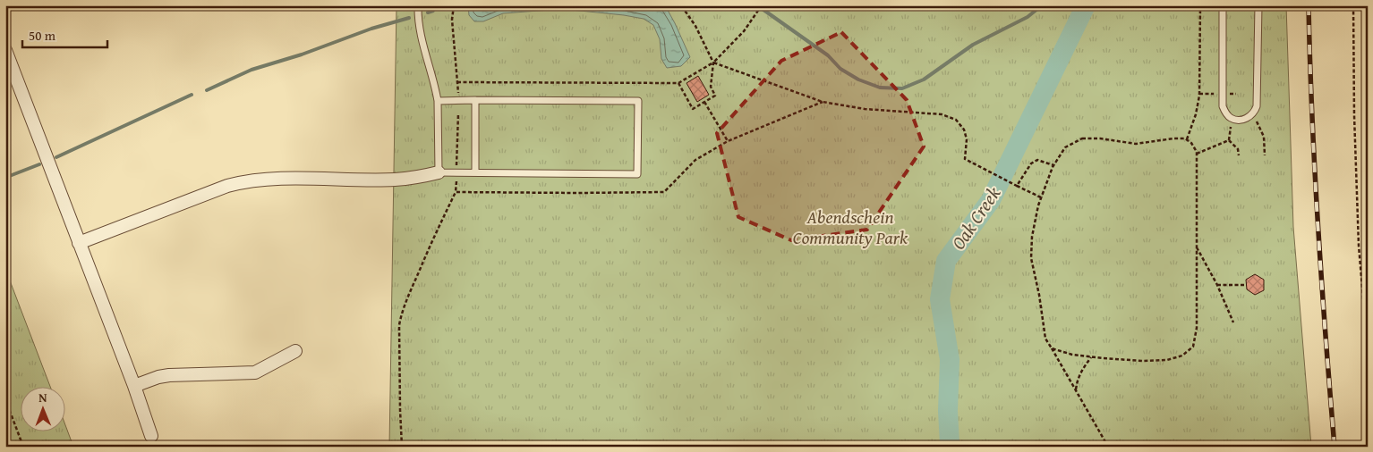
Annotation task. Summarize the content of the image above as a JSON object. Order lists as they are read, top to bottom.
{
  "water": ["Oak Creek"],
  "parks": ["Abendschein Community Park"],
  "scale_bar": "50 m",
  "north": "top"
}
